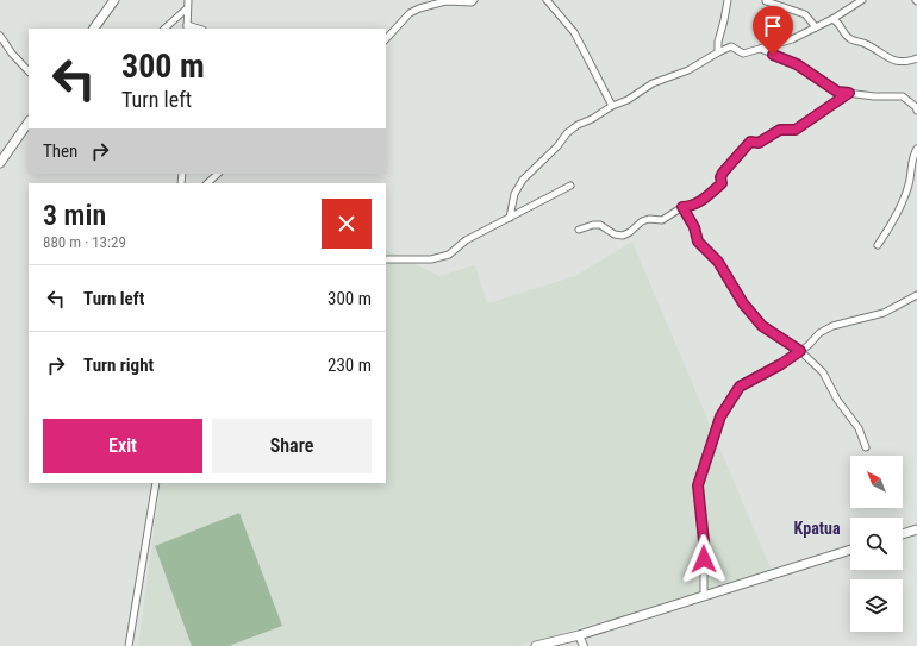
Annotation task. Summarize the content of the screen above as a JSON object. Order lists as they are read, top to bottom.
{
  "districts": ["Kpatua"],
  "north": "top left",
  "page": {
    "turn": ["300 m", "Turn left"],
    "then": "Then",
    "heading": ["3 min", "880 m · 13:29"],
    "list": [
      {
        "name": "Turn left",
        "value": "300 m"
      },
      {
        "name": "Turn right",
        "value": "230 m"
      }
    ],
    "buttons": ["Exit", "Share"]
  }
}
